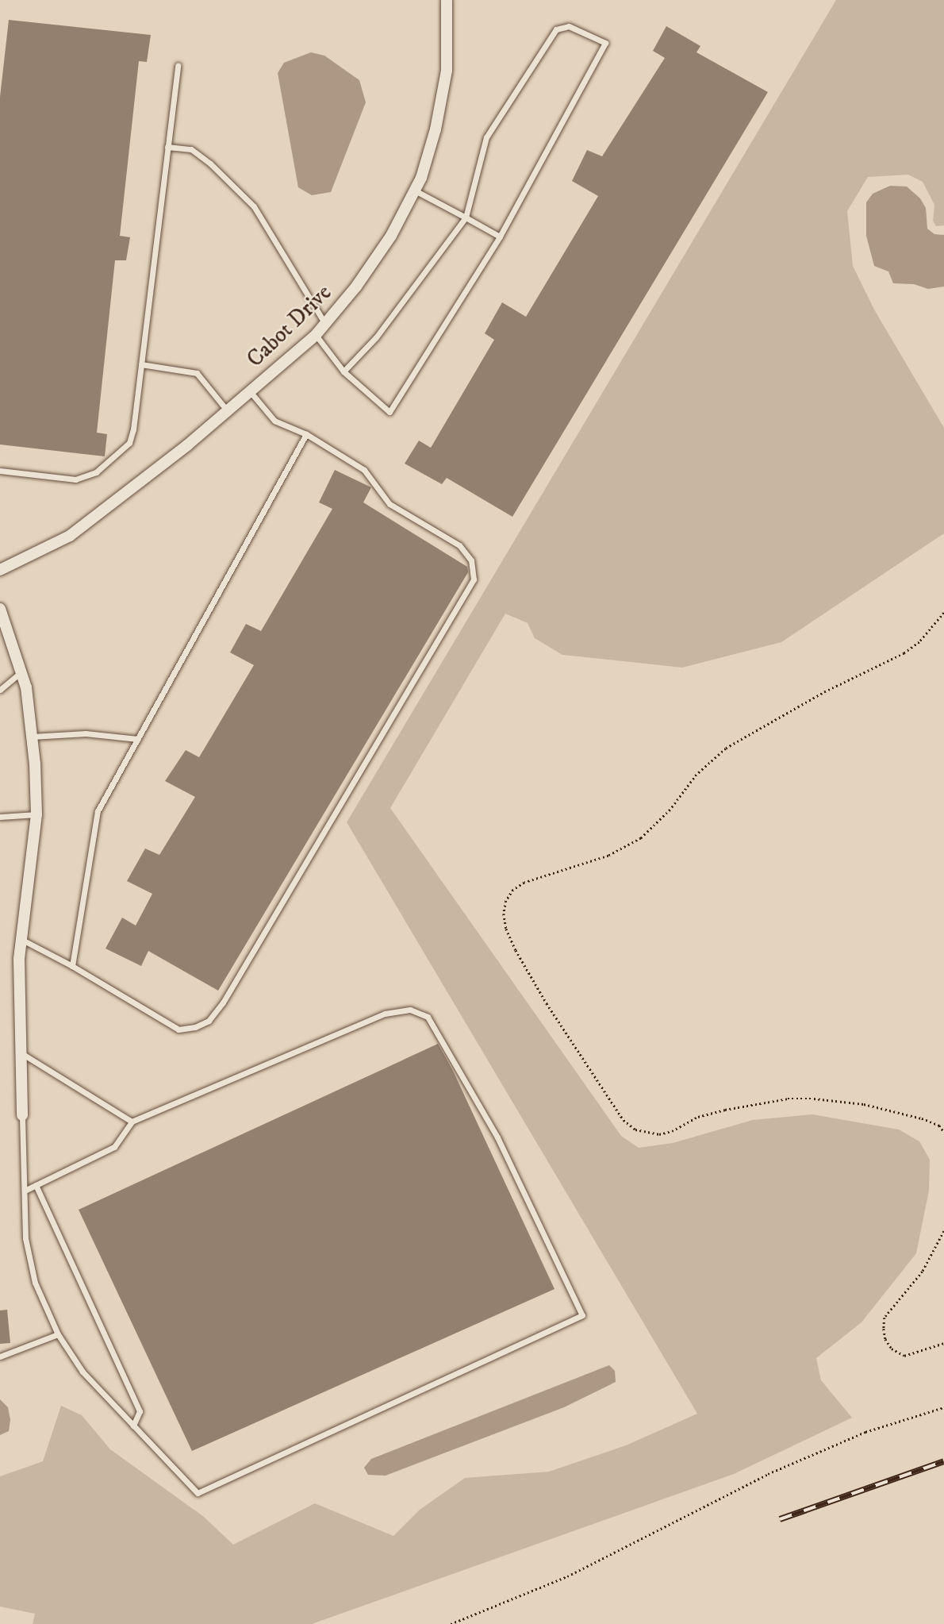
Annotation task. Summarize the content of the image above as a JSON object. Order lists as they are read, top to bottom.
{
  "streets": {
    "street": ["Cabot Drive"]
  }
}
